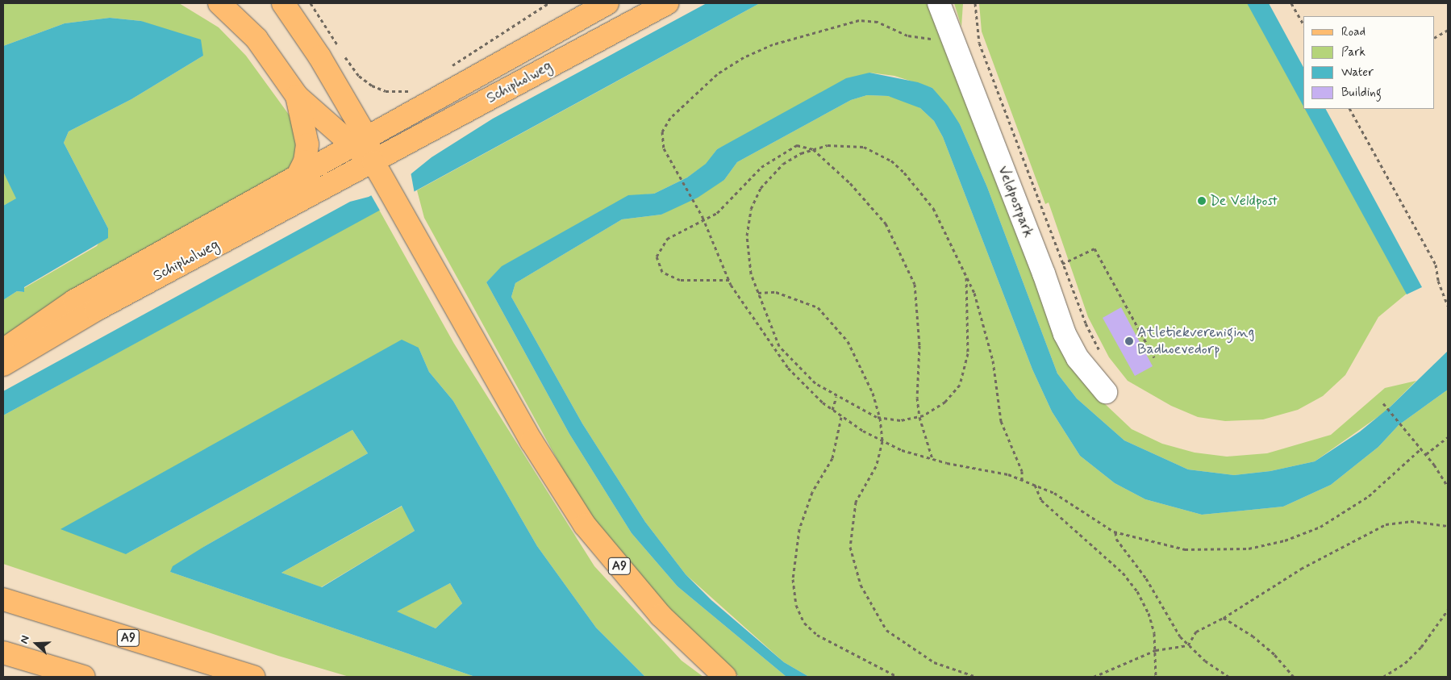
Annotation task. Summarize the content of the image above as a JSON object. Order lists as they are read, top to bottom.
{
  "streets": {
    "main road": ["Schipholweg", "A9"],
    "street": ["Veldpostpark"]
  },
  "crossings": [
    ["Schipholweg", "A9"]
  ],
  "places": ["De Veldpost", "Atletiekvereniging Badhoevedorp"],
  "legend": [
    "Road",
    "Park",
    "Water",
    "Building"
  ],
  "north": "left"
}
